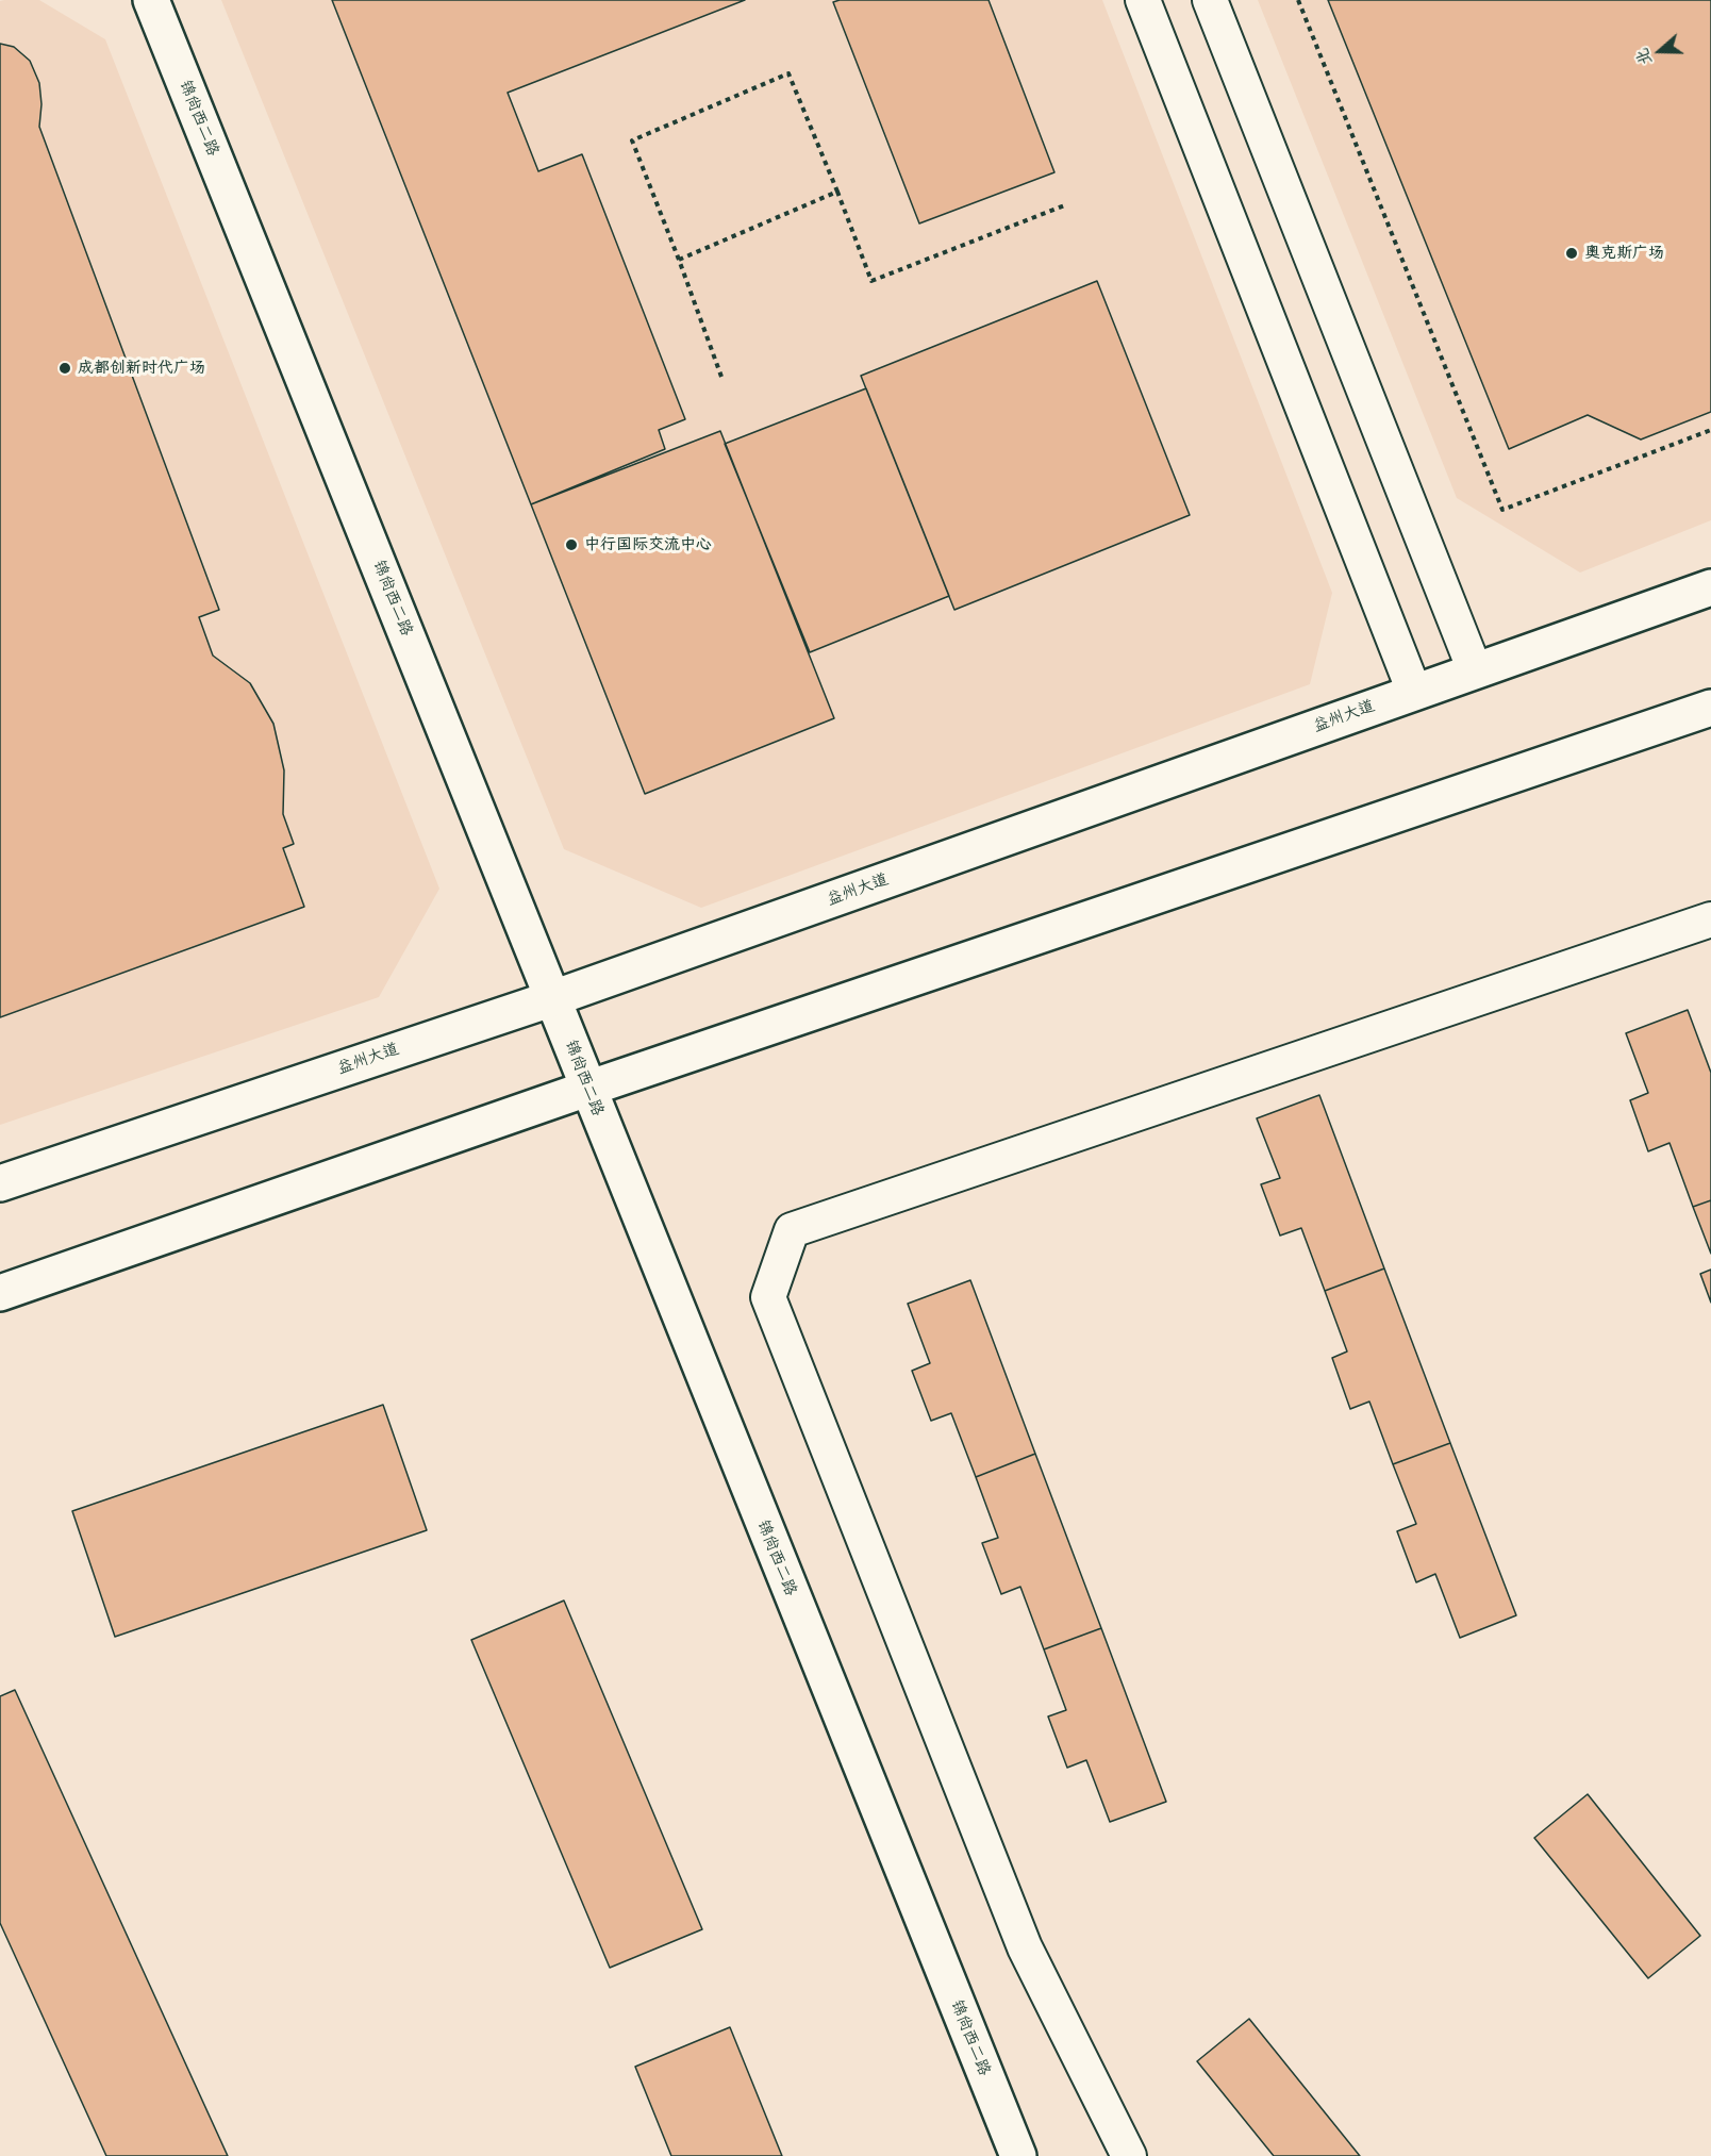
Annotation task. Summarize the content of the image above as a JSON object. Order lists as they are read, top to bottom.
{
  "streets": {
    "main road": ["锦尚西二路", "益州大道"]
  },
  "crossings": [
    ["锦尚西二路", "益州大道"]
  ],
  "places": ["奥克斯广场", "成都创新时代广场", "中行国际交流中心"],
  "north": "left"
}
